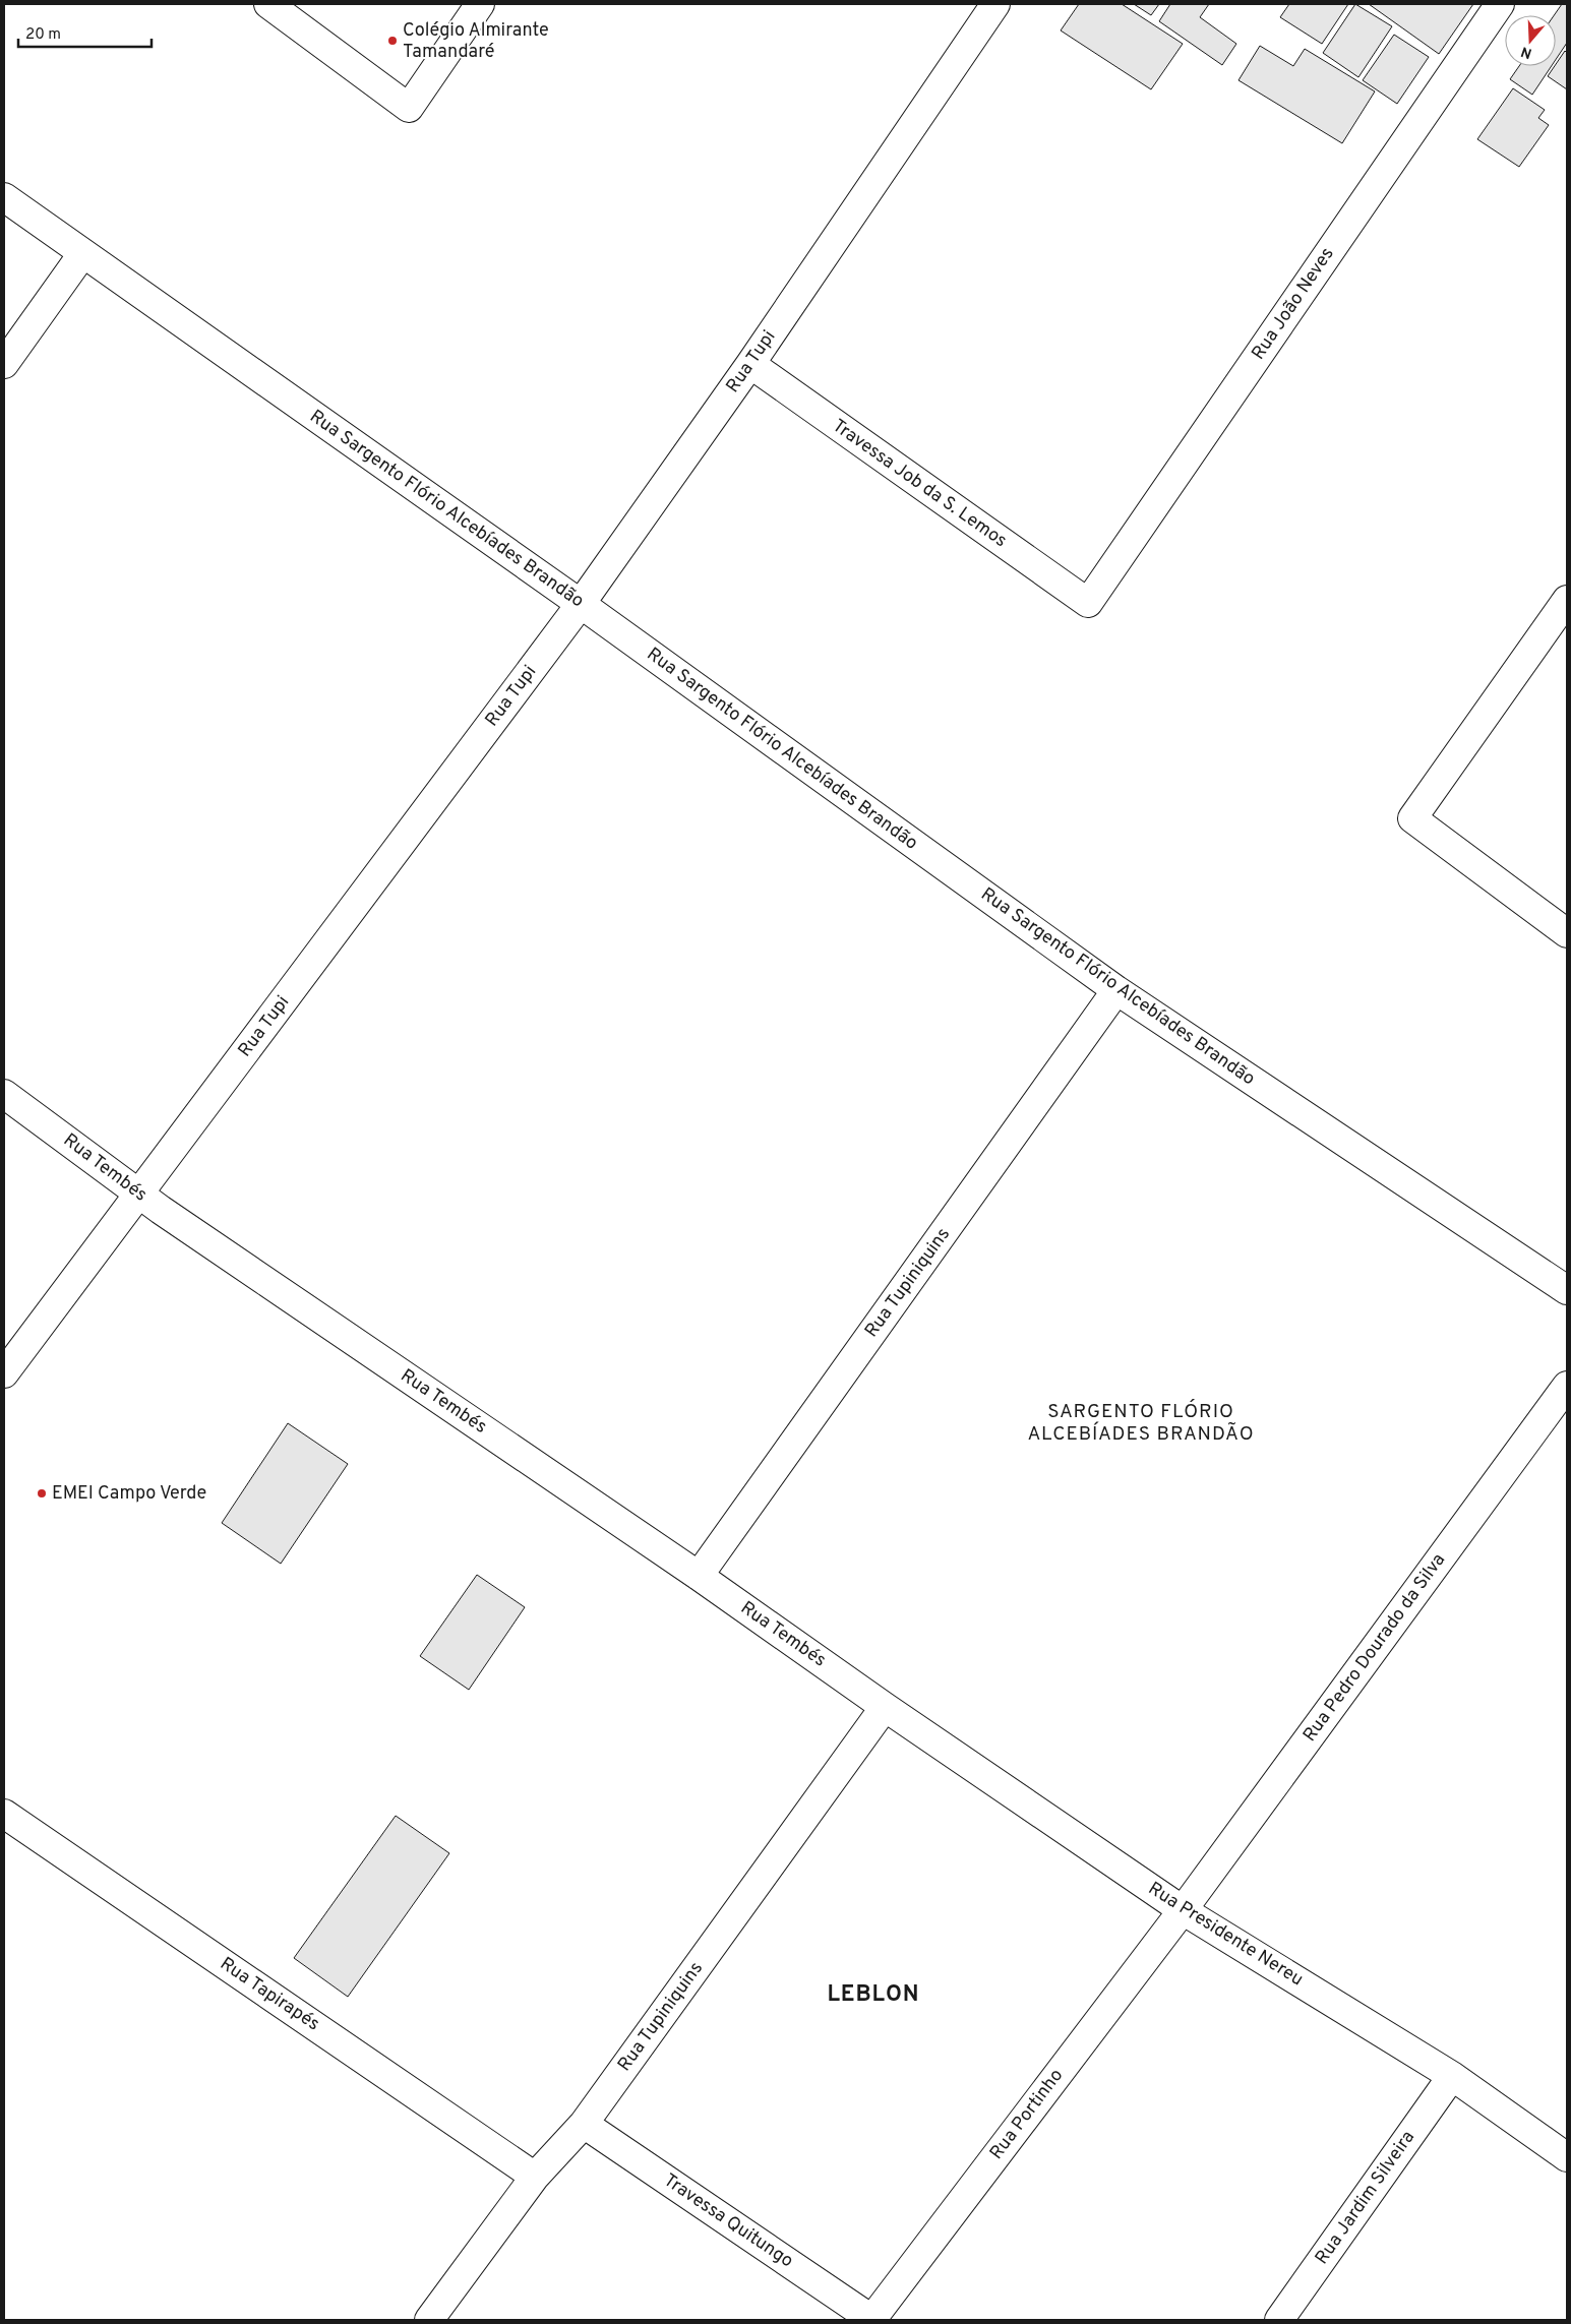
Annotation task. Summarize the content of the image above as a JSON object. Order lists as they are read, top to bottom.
{
  "streets": {
    "street": [
      "Rua João Neves",
      "Rua Tupi",
      "Travessa Job da S. Lemos",
      "Rua Sargento Flório Alcebíades Brandão",
      "Rua Tembés",
      "Rua Tupiniquins",
      "Rua Pedro Dourado da Silva",
      "Rua Presidente Nereu",
      "Rua Tapirapés",
      "Rua Portinho",
      "Rua Jardim Silveira",
      "Travessa Quitungo"
    ]
  },
  "crossings": [
    ["Rua João Neves", "Travessa Job da S. Lemos"],
    ["Rua Tupi", "Travessa Job da S. Lemos"],
    ["Rua Tupi", "Rua Sargento Flório Alcebíades Brandão"],
    ["Rua Tupi", "Rua Tembés"],
    ["Rua Sargento Flório Alcebíades Brandão", "Rua Tupiniquins"],
    ["Rua Tembés", "Rua Tupiniquins"],
    ["Rua Tembés", "Rua Presidente Nereu"],
    ["Rua Tupiniquins", "Rua Presidente Nereu"],
    ["Rua Tupiniquins", "Rua Tapirapés"],
    ["Rua Tupiniquins", "Travessa Quitungo"],
    ["Rua Pedro Dourado da Silva", "Rua Presidente Nereu"],
    ["Rua Pedro Dourado da Silva", "Rua Portinho"],
    ["Rua Presidente Nereu", "Rua Portinho"],
    ["Rua Presidente Nereu", "Rua Jardim Silveira"],
    ["Rua Portinho", "Travessa Quitungo"]
  ],
  "districts": ["SARGENTO FLÓRIO ALCEBÍADES BRANDÃO", "LEBLON"],
  "places": ["Colégio Almirante Tamandaré", "EMEI Campo Verde"],
  "scale_bar": "20 m",
  "north": "bottom"
}
